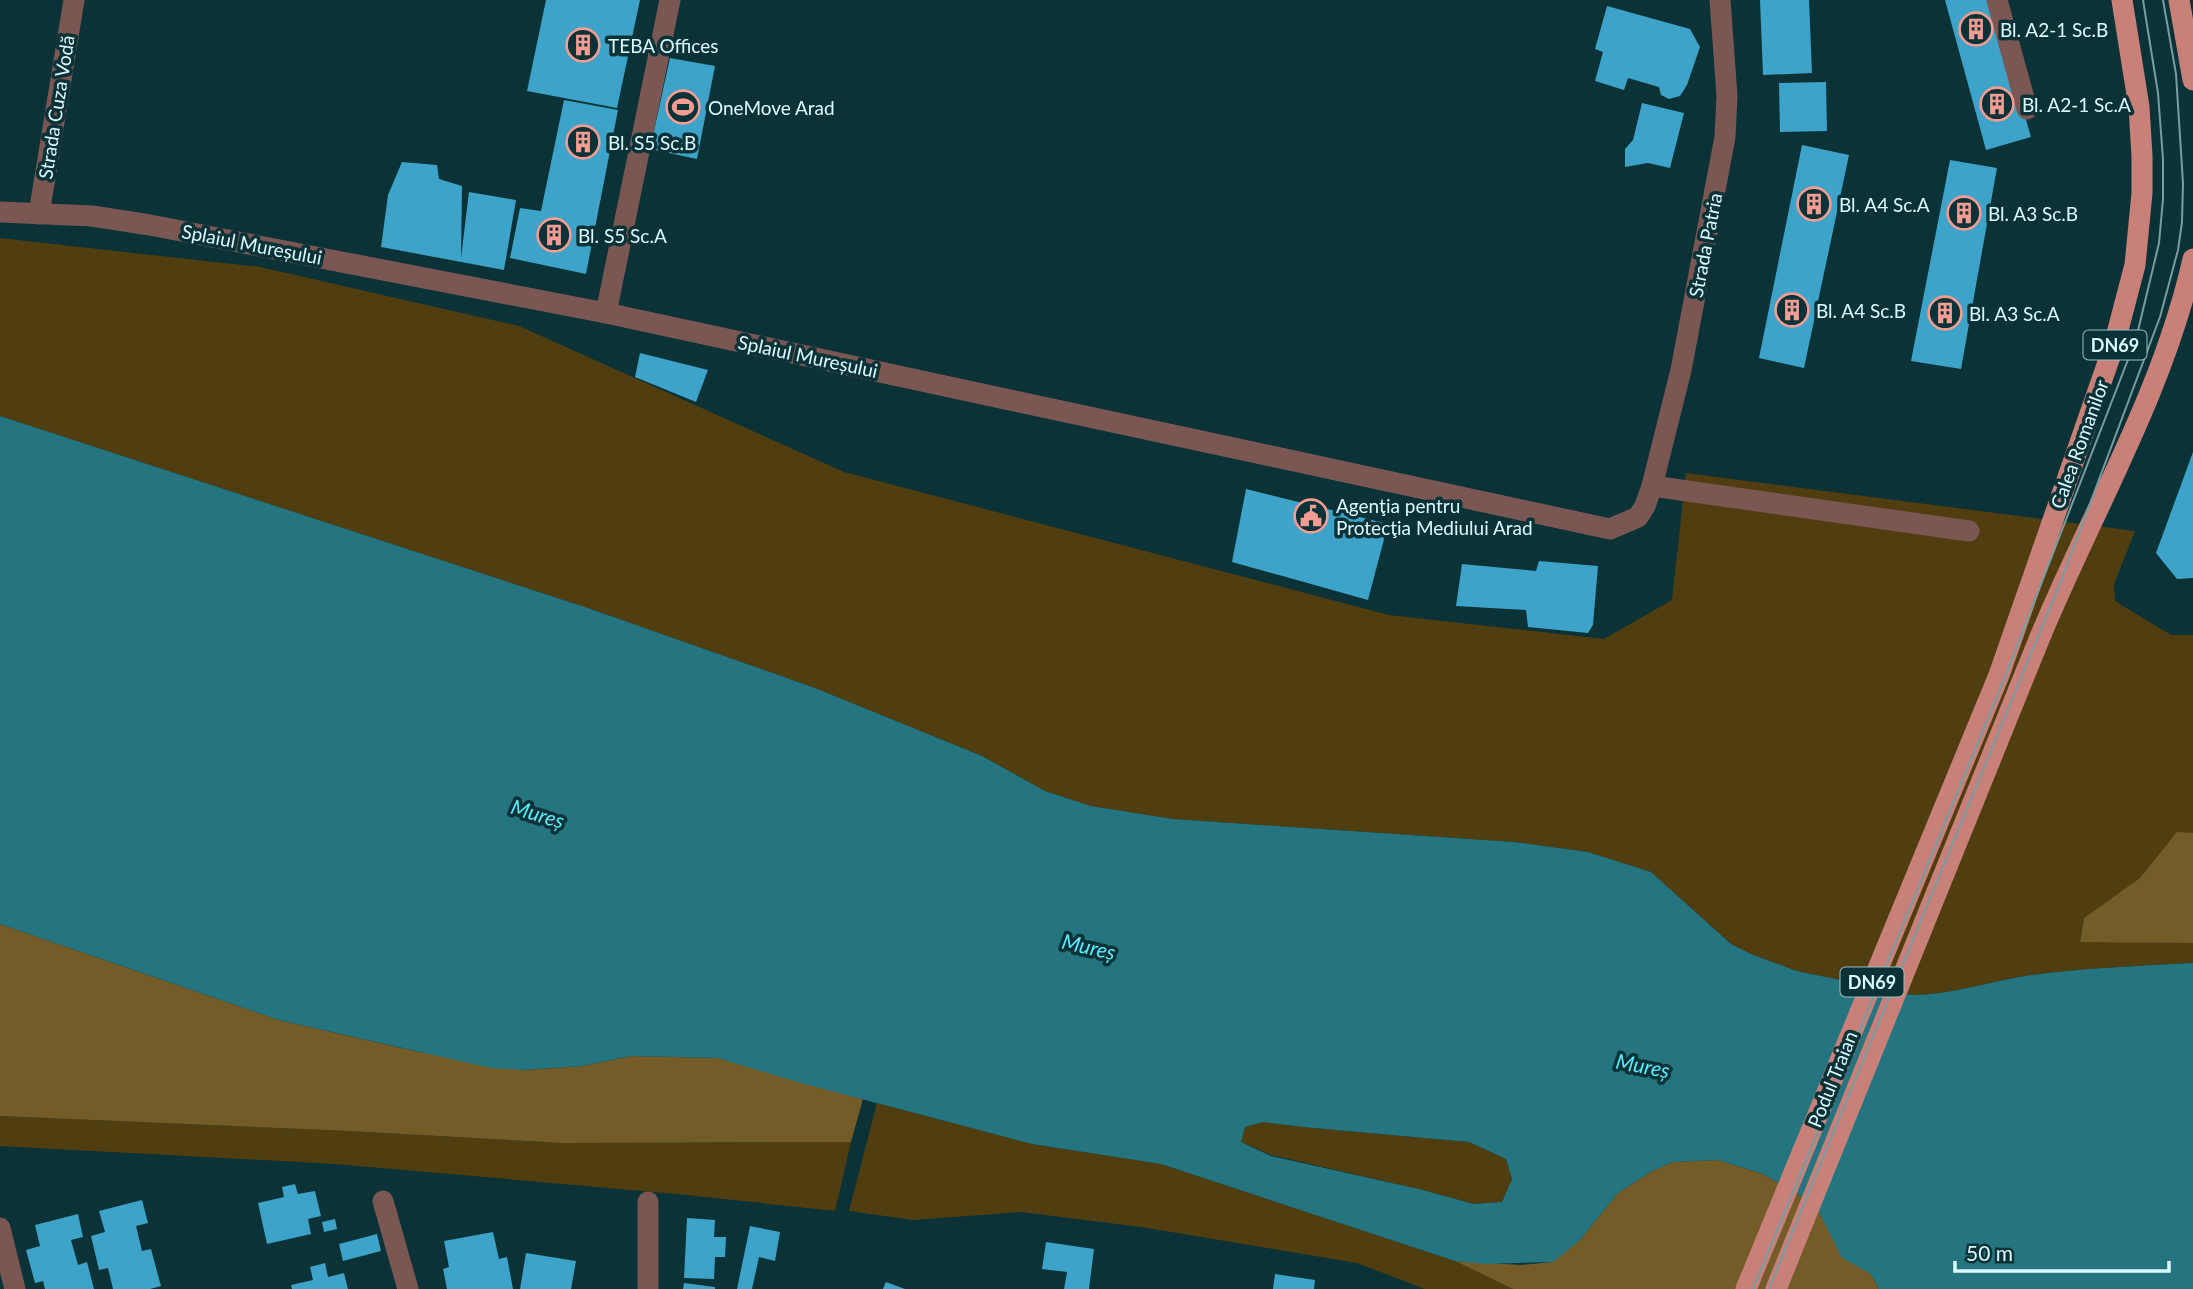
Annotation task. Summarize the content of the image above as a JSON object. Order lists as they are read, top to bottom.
{
  "streets": {
    "main road": ["DN69", "Calea Romanilor", "Podul Traian"],
    "street": ["Strada Cuza Vodă", "Splaiul Mureșului", "Strada Patria"]
  },
  "crossings": [
    ["Strada Cuza Vodă", "Splaiul Mureșului"],
    ["Splaiul Mureșului", "Strada Patria"],
    ["Calea Romanilor", "Podul Traian"]
  ],
  "water": ["Mureș"],
  "places": {
    "building": [
      "Bl. A2-1 Sc.B",
      "TEBA Offices",
      "Bl. A2-1 Sc.A",
      "Bl. S5 Sc.B",
      "Bl. A4 Sc.A",
      "Bl. A3 Sc.B",
      "Bl. S5 Sc.A",
      "Bl. A4 Sc.B",
      "Bl. A3 Sc.A"
    ],
    "sports": ["OneMove Arad"],
    "public building": ["Agenţia pentru Protecţia Mediului Arad"]
  },
  "scale_bar": "50 m"
}
